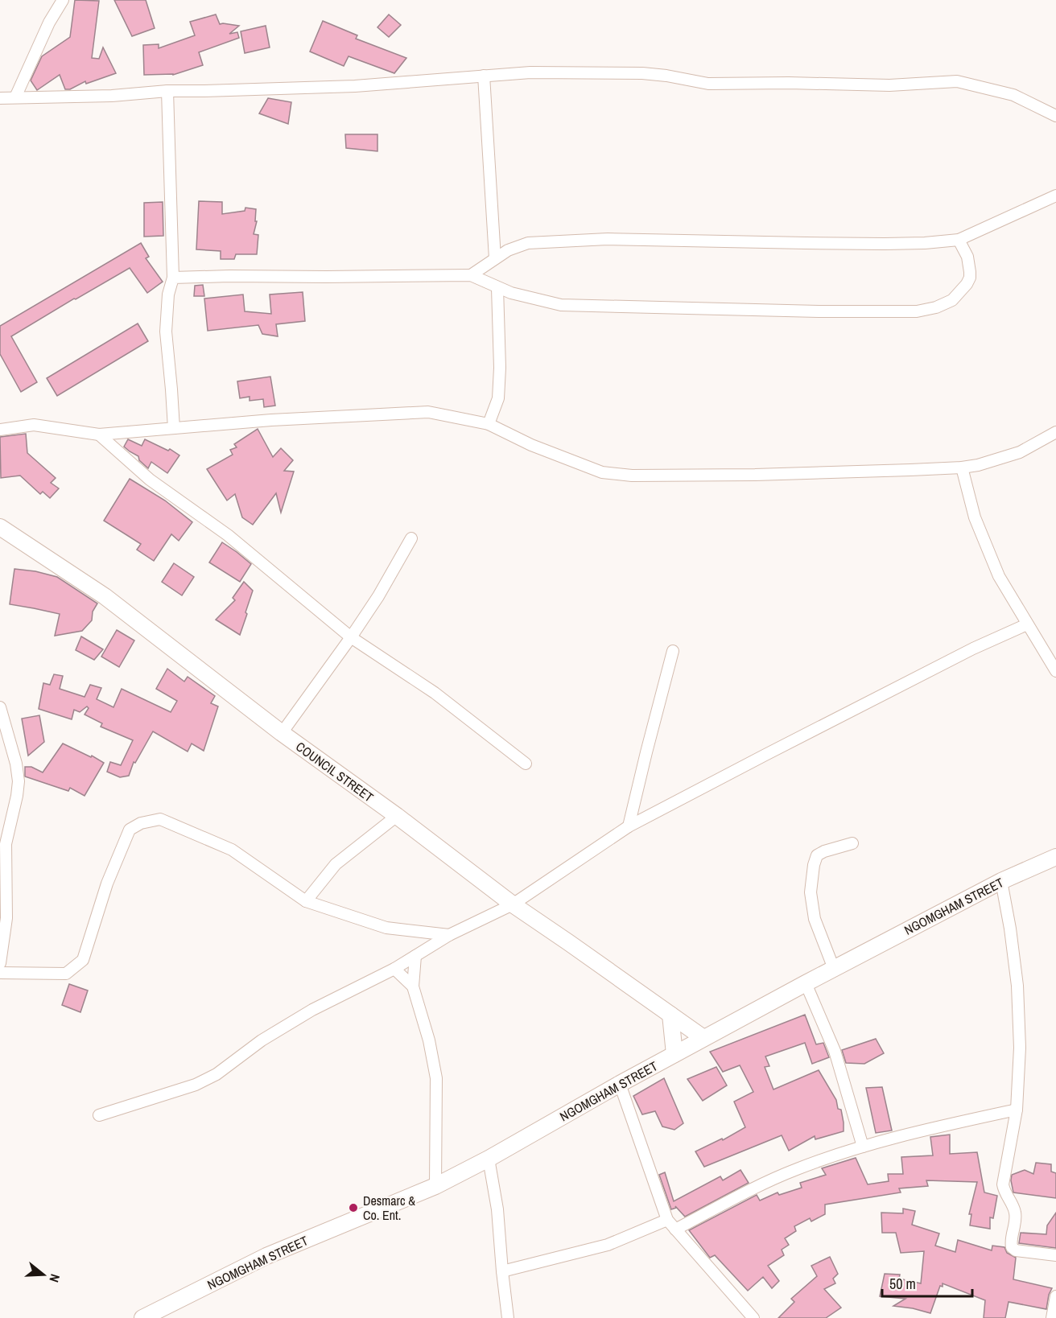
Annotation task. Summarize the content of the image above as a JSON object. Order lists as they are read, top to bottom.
{
  "streets": {
    "main road": ["COUNCIL STREET", "NGOMGHAM STREET"]
  },
  "crossings": [
    ["COUNCIL STREET", "NGOMGHAM STREET"]
  ],
  "places": ["Desmarc & Co. Ent."],
  "scale_bar": "50 m",
  "north": "right"
}
